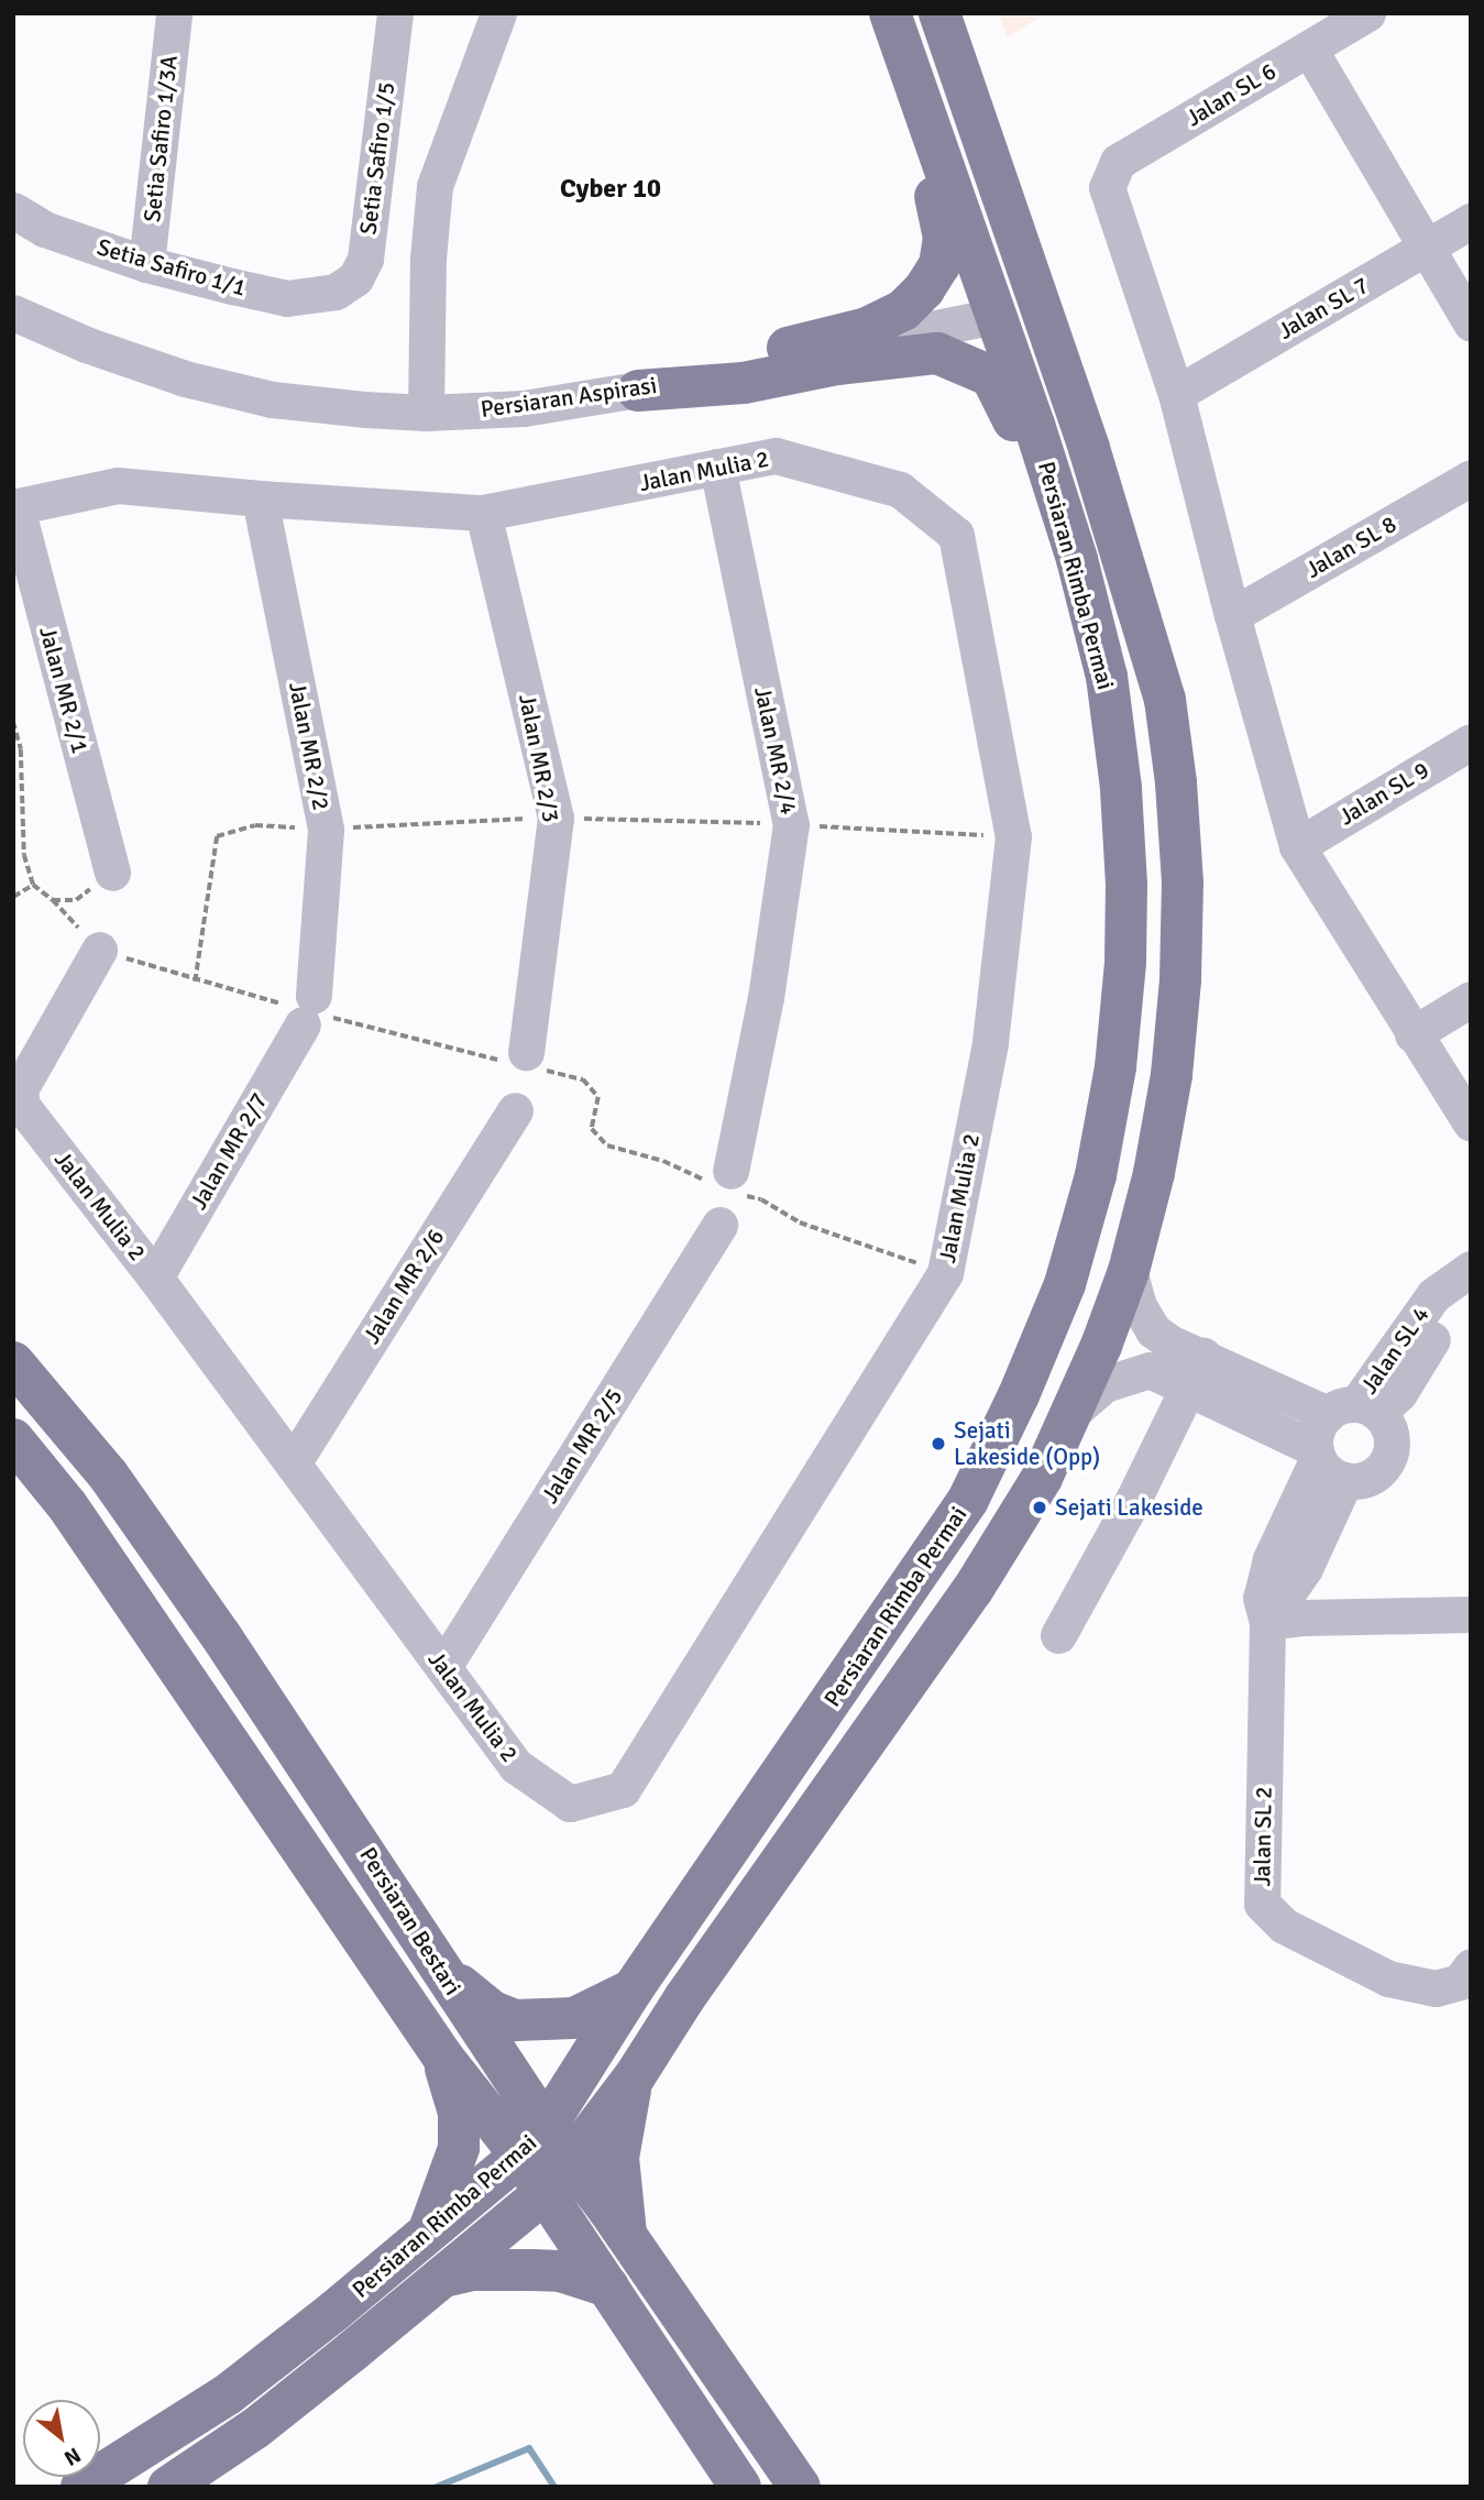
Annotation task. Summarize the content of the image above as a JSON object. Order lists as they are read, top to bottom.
{
  "streets": {
    "main road": ["Persiaran Rimba Permai", "Persiaran Bestari"],
    "street": [
      "Jalan SL 6",
      "Setia Safiro 1/3A",
      "Setia Safiro 1/5",
      "Setia Safiro 1/1",
      "Jalan SL 7",
      "Persiaran Aspirasi",
      "Jalan Mulia 2",
      "Jalan SL 8",
      "Jalan MR 2/1",
      "Jalan MR 2/2",
      "Jalan MR 2/4",
      "Jalan MR 2/3",
      "Jalan SL 9",
      "Jalan MR 2/7",
      "Jalan MR 2/6",
      "Jalan SL 4",
      "Jalan MR 2/5",
      "Jalan SL 2"
    ]
  },
  "crossings": [
    ["Jalan SL 6", "Jalan SL 7"],
    ["Setia Safiro 1/3A", "Setia Safiro 1/1"],
    ["Setia Safiro 1/5", "Setia Safiro 1/1"],
    ["Persiaran Aspirasi", "Persiaran Rimba Permai"],
    ["Jalan Mulia 2", "Jalan MR 2/1"],
    ["Jalan Mulia 2", "Jalan MR 2/2"],
    ["Jalan Mulia 2", "Jalan MR 2/4"],
    ["Jalan Mulia 2", "Jalan MR 2/3"],
    ["Jalan Mulia 2", "Jalan MR 2/7"],
    ["Jalan Mulia 2", "Jalan MR 2/6"],
    ["Jalan Mulia 2", "Jalan MR 2/5"],
    ["Persiaran Rimba Permai", "Persiaran Bestari"],
    ["Jalan MR 2/2", "Jalan MR 2/7"]
  ],
  "districts": ["Cyber 10"],
  "places": ["Sejati Lakeside (Opp)", "Sejati Lakeside"],
  "north": "bottom right"
}
